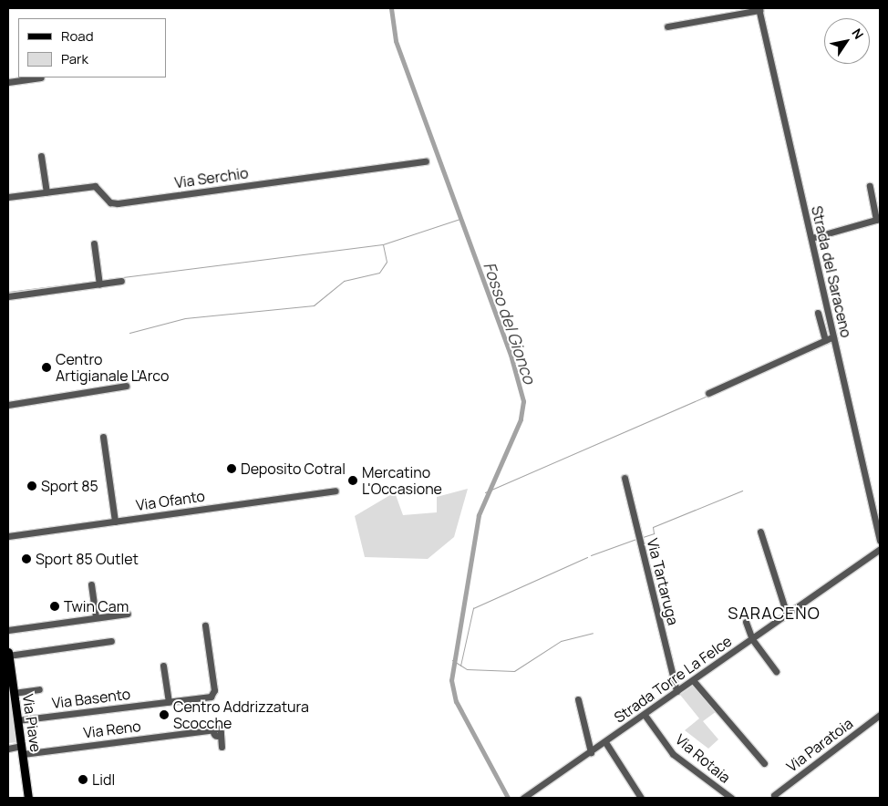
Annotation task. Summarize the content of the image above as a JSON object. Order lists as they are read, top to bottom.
{
  "streets": {
    "main road": ["Via Piave"],
    "street": [
      "Via Serchio",
      "Strada del Saraceno",
      "Via Ofanto",
      "Via Tartaruga",
      "Strada Torre La Felce",
      "Via Basento",
      "Via Reno",
      "Via Paratoia",
      "Via Rotaia"
    ]
  },
  "crossings": [
    ["Via Tartaruga", "Strada Torre La Felce"],
    ["Strada Torre La Felce", "Via Rotaia"],
    ["Via Basento", "Via Piave"],
    ["Via Piave", "Via Reno"]
  ],
  "districts": ["SARACENO"],
  "water": ["Fosso del Gionco"],
  "places": [
    "Centro Artigianale L'Arco",
    "Deposito Cotral",
    "Mercatino L'Occasione",
    "Sport 85",
    "Sport 85 Outlet",
    "Twin Cam",
    "Centro Addrizzatura Scocche",
    "Lidl"
  ],
  "legend": ["Road", "Park"],
  "north": "top right"
}
